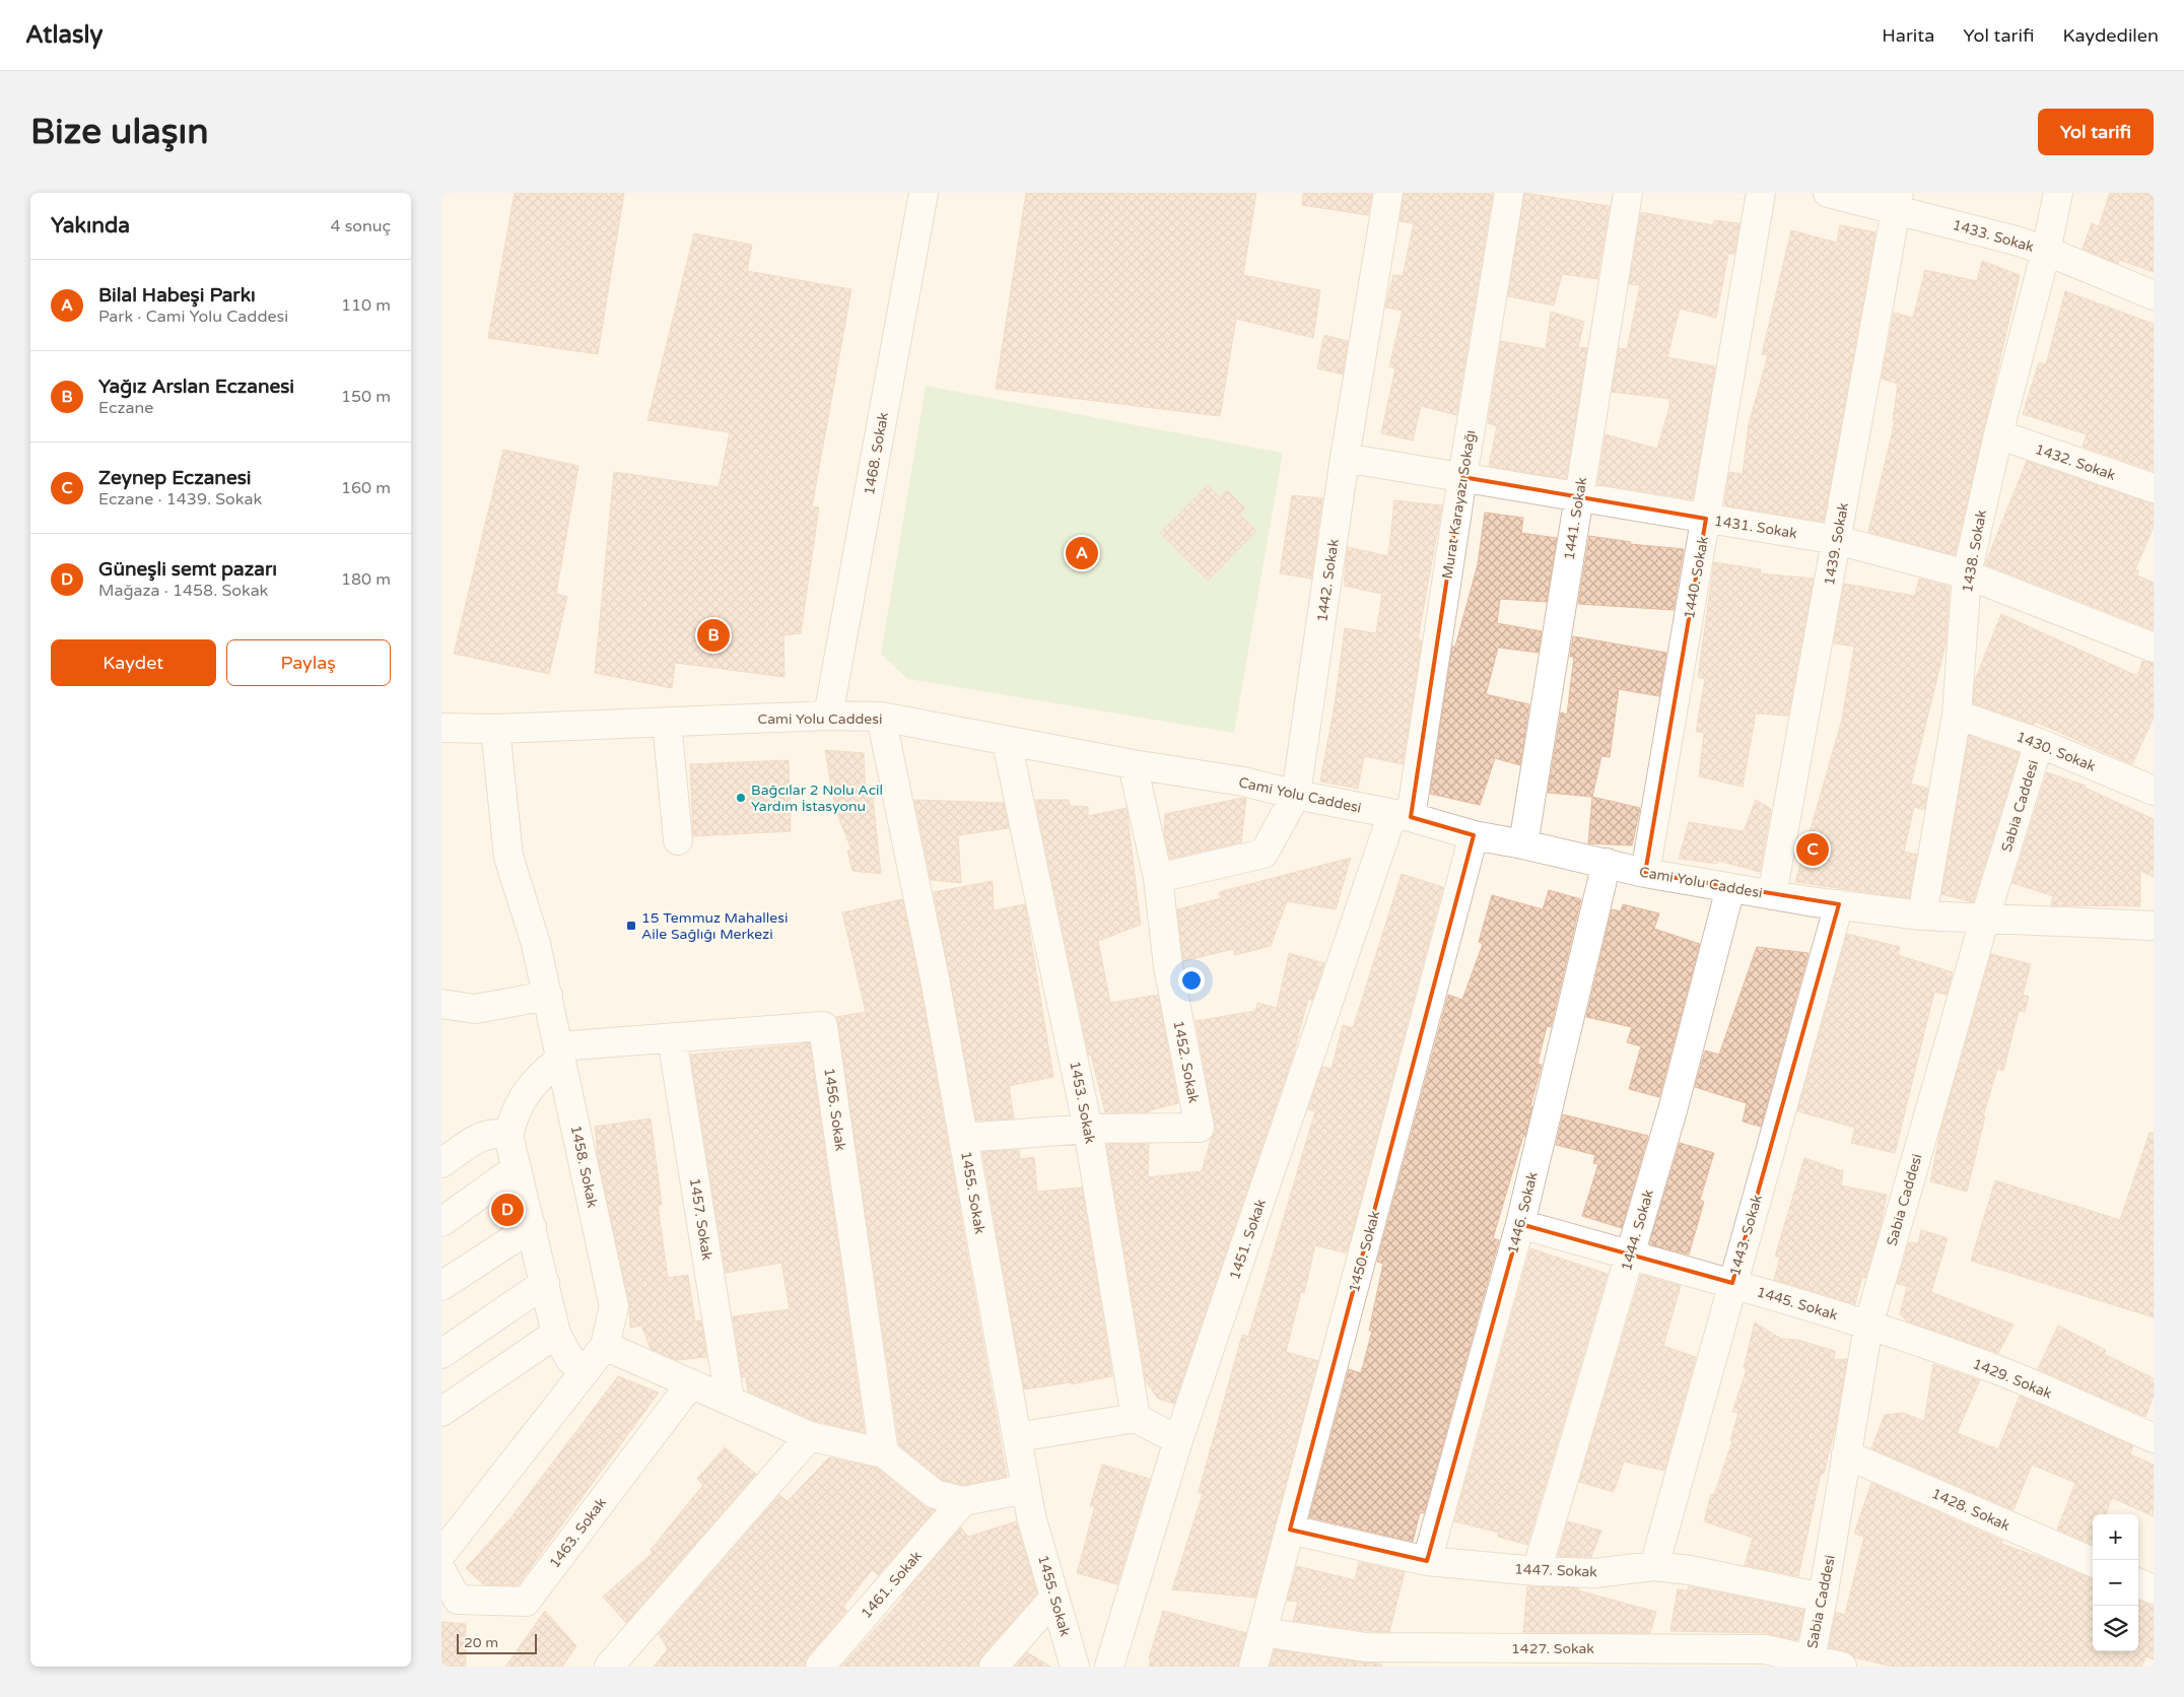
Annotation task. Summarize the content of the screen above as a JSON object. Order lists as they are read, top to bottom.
{
  "streets": {
    "street": [
      "1433. Sokak",
      "1468. Sokak",
      "1432. Sokak",
      "Murat Karayazı Sokağı",
      "1441. Sokak",
      "1431. Sokak",
      "1439. Sokak",
      "1438. Sokak",
      "1440. Sokak",
      "1442. Sokak",
      "Cami Yolu Caddesi",
      "1430. Sokak",
      "Sabia Caddesi",
      "1452. Sokak",
      "1453. Sokak",
      "1456. Sokak",
      "1458. Sokak",
      "1455. Sokak",
      "1446. Sokak",
      "1457. Sokak",
      "1444. Sokak",
      "1443. Sokak",
      "1451. Sokak",
      "1450. Sokak",
      "1445. Sokak",
      "1429. Sokak",
      "1428. Sokak",
      "1463. Sokak",
      "1447. Sokak",
      "1461. Sokak",
      "1427. Sokak"
    ]
  },
  "crossings": [
    ["1433. Sokak", "1439. Sokak"],
    ["1433. Sokak", "1438. Sokak"],
    ["1468. Sokak", "Cami Yolu Caddesi"],
    ["1432. Sokak", "1438. Sokak"],
    ["Murat Karayazı Sokağı", "1431. Sokak"],
    ["Murat Karayazı Sokağı", "Cami Yolu Caddesi"],
    ["Murat Karayazı Sokağı", "1451. Sokak"],
    ["1441. Sokak", "1431. Sokak"],
    ["1441. Sokak", "Cami Yolu Caddesi"],
    ["1431. Sokak", "1439. Sokak"],
    ["1431. Sokak", "1438. Sokak"],
    ["1431. Sokak", "1440. Sokak"],
    ["1431. Sokak", "1442. Sokak"],
    ["1439. Sokak", "Cami Yolu Caddesi"],
    ["1438. Sokak", "Cami Yolu Caddesi"],
    ["1438. Sokak", "1430. Sokak"],
    ["1440. Sokak", "Cami Yolu Caddesi"],
    ["1442. Sokak", "Cami Yolu Caddesi"],
    ["1442. Sokak", "1452. Sokak"],
    ["Cami Yolu Caddesi", "Sabia Caddesi"],
    ["Cami Yolu Caddesi", "1452. Sokak"],
    ["Cami Yolu Caddesi", "1453. Sokak"],
    ["Cami Yolu Caddesi", "1458. Sokak"],
    ["Cami Yolu Caddesi", "1455. Sokak"],
    ["Cami Yolu Caddesi", "1446. Sokak"],
    ["Cami Yolu Caddesi", "1444. Sokak"],
    ["Cami Yolu Caddesi", "1443. Sokak"],
    ["Cami Yolu Caddesi", "1451. Sokak"],
    ["Cami Yolu Caddesi", "1450. Sokak"],
    ["1430. Sokak", "Sabia Caddesi"],
    ["Sabia Caddesi", "1445. Sokak"],
    ["Sabia Caddesi", "1429. Sokak"],
    ["Sabia Caddesi", "1428. Sokak"],
    ["Sabia Caddesi", "1447. Sokak"],
    ["Sabia Caddesi", "1427. Sokak"],
    ["1452. Sokak", "1453. Sokak"],
    ["1452. Sokak", "1455. Sokak"],
    ["1456. Sokak", "1458. Sokak"],
    ["1456. Sokak", "1457. Sokak"],
    ["1446. Sokak", "1445. Sokak"],
    ["1446. Sokak", "1447. Sokak"],
    ["1444. Sokak", "1445. Sokak"],
    ["1444. Sokak", "1447. Sokak"],
    ["1443. Sokak", "1445. Sokak"],
    ["1443. Sokak", "1447. Sokak"],
    ["1450. Sokak", "1447. Sokak"],
    ["1450. Sokak", "1427. Sokak"],
    ["1445. Sokak", "1429. Sokak"]
  ],
  "places": {
    "other": ["Bağcılar 2 Nolu Acil Yardım İstasyonu"],
    "transit": ["15 Temmuz Mahallesi Aile Sağlığı Merkezi"]
  },
  "scale_bar": "20 m",
  "page": {
    "header": "Atlasly",
    "nav": ["Harita", "Yol tarifi", "Kaydedilen"],
    "buttons": [
      "Yol tarifi",
      ["Kaydet", "Paylaş"]
    ],
    "title": "Bize ulaşın",
    "heading": ["Yakında", "4 sonuç"],
    "list": [
      {
        "mark": "A",
        "name": "Bilal Habeşi Parkı",
        "note": "Park · Cami Yolu Caddesi",
        "value": "110 m"
      },
      {
        "mark": "B",
        "name": "Yağız Arslan Eczanesi",
        "note": "Eczane",
        "value": "150 m"
      },
      {
        "mark": "C",
        "name": "Zeynep Eczanesi",
        "note": "Eczane · 1439. Sokak",
        "value": "160 m"
      },
      {
        "mark": "D",
        "name": "Güneşli semt pazarı",
        "note": "Mağaza · 1458. Sokak",
        "value": "180 m"
      }
    ],
    "pins": [
      "A",
      "B",
      "C",
      "D"
    ],
    "map_buttons": ["+", "−"],
    "scale": "20 m"
  }
}
